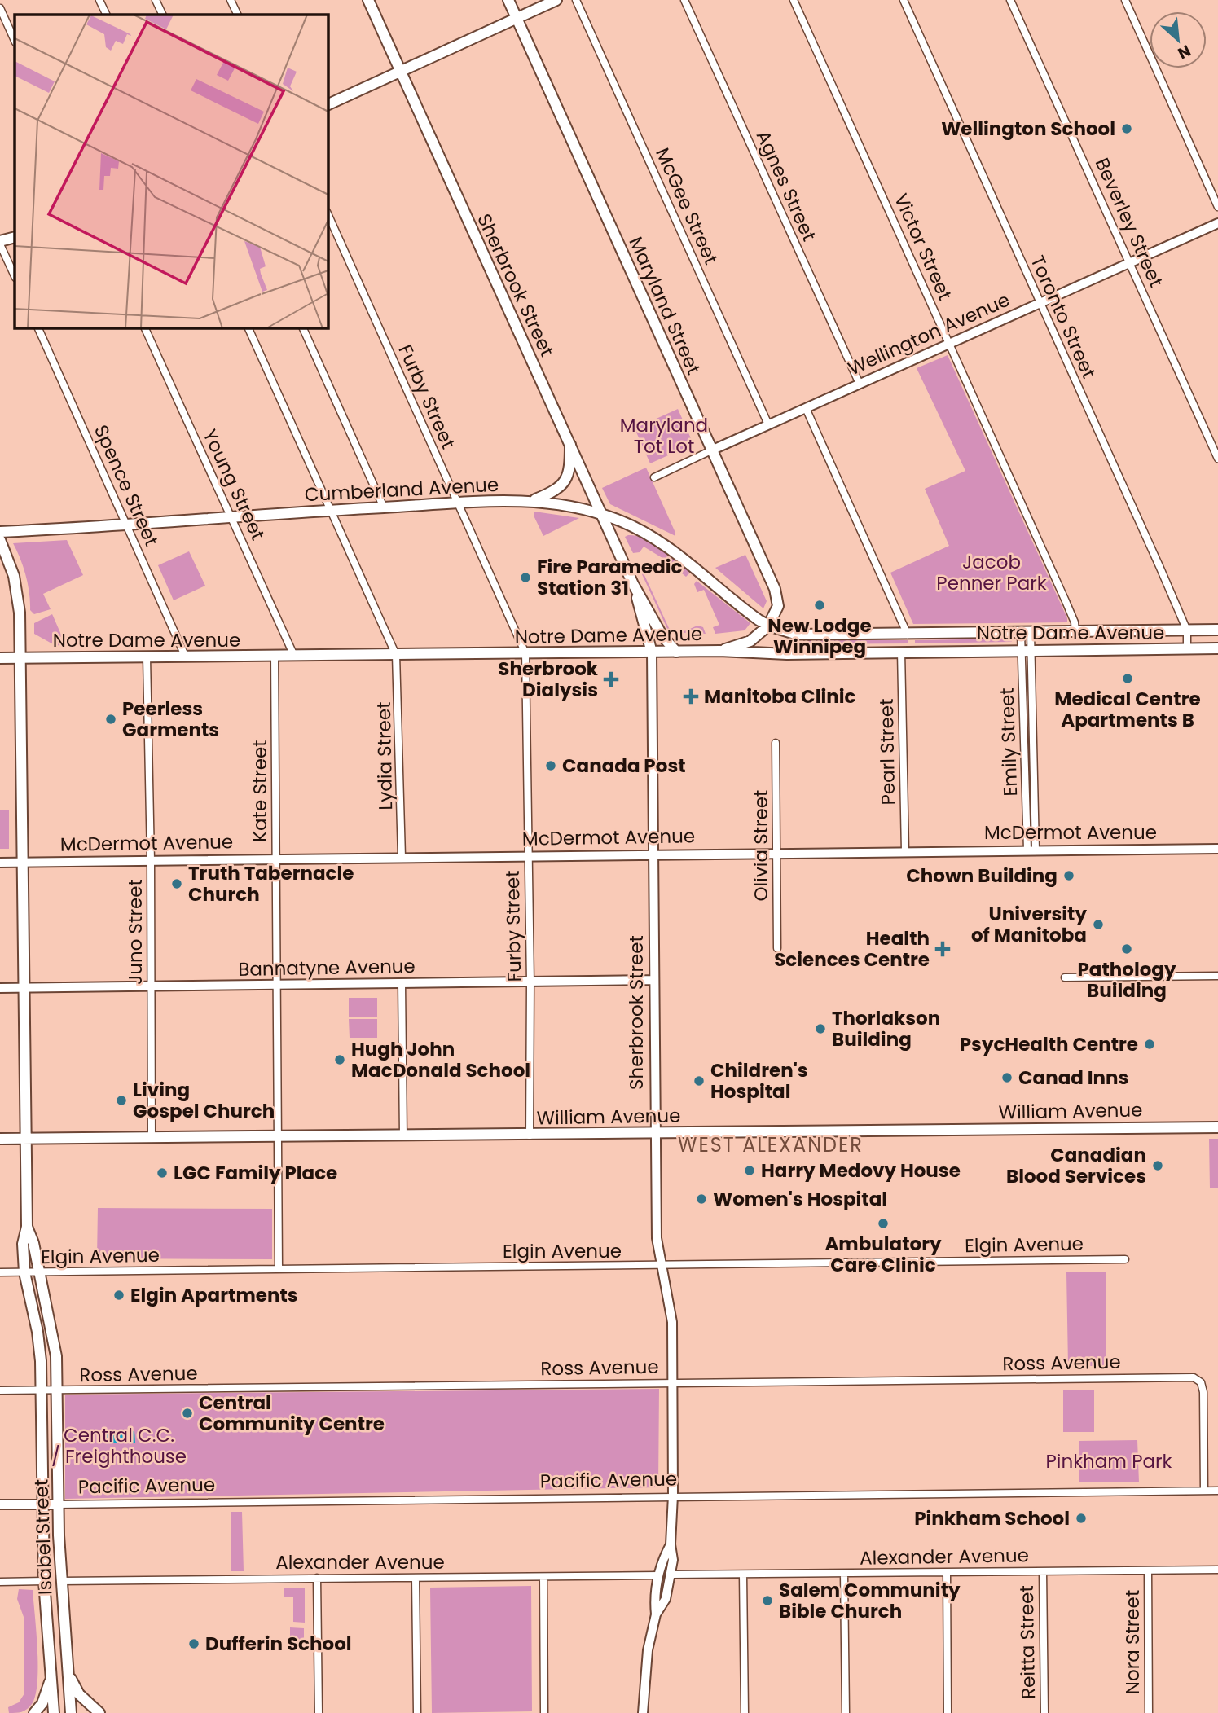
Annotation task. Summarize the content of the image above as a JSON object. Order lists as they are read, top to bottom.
{
  "streets": {
    "main road": [
      "Sherbrook Street",
      "Maryland Street",
      "Cumberland Avenue",
      "Notre Dame Avenue",
      "William Avenue",
      "Isabel Street"
    ],
    "street": [
      "Agnes Street",
      "McGee Street",
      "Beverley Street",
      "Victor Street",
      "Toronto Street",
      "Wellington Avenue",
      "Furby Street",
      "Young Street",
      "Spence Street",
      "Emily Street",
      "Pearl Street",
      "Lydia Street",
      "Kate Street",
      "McDermot Avenue",
      "Olivia Street",
      "Juno Street",
      "Bannatyne Avenue",
      "Elgin Avenue",
      "Ross Avenue",
      "Pacific Avenue",
      "Alexander Avenue",
      "Reitta Street",
      "Nora Street"
    ]
  },
  "crossings": [
    ["Agnes Street", "Wellington Avenue"],
    ["McGee Street", "Wellington Avenue"],
    ["Beverley Street", "Wellington Avenue"],
    ["Victor Street", "Wellington Avenue"],
    ["Victor Street", "Notre Dame Avenue"],
    ["Sherbrook Street", "Cumberland Avenue"],
    ["Sherbrook Street", "Notre Dame Avenue"],
    ["Sherbrook Street", "McDermot Avenue"],
    ["Sherbrook Street", "Bannatyne Avenue"],
    ["Sherbrook Street", "William Avenue"],
    ["Sherbrook Street", "Elgin Avenue"],
    ["Sherbrook Street", "Ross Avenue"],
    ["Sherbrook Street", "Pacific Avenue"],
    ["Sherbrook Street", "Alexander Avenue"],
    ["Maryland Street", "Wellington Avenue"],
    ["Maryland Street", "Cumberland Avenue"],
    ["Maryland Street", "Notre Dame Avenue"],
    ["Toronto Street", "Wellington Avenue"],
    ["Toronto Street", "Notre Dame Avenue"],
    ["Furby Street", "Cumberland Avenue"],
    ["Furby Street", "Notre Dame Avenue"],
    ["Furby Street", "McDermot Avenue"],
    ["Furby Street", "Bannatyne Avenue"],
    ["Furby Street", "William Avenue"],
    ["Young Street", "Cumberland Avenue"],
    ["Young Street", "Notre Dame Avenue"],
    ["Spence Street", "Cumberland Avenue"],
    ["Spence Street", "Notre Dame Avenue"],
    ["Cumberland Avenue", "Notre Dame Avenue"],
    ["Notre Dame Avenue", "Emily Street"],
    ["Notre Dame Avenue", "Pearl Street"],
    ["Notre Dame Avenue", "Lydia Street"],
    ["Notre Dame Avenue", "Kate Street"],
    ["Notre Dame Avenue", "Juno Street"],
    ["Notre Dame Avenue", "Isabel Street"],
    ["Emily Street", "McDermot Avenue"],
    ["Pearl Street", "McDermot Avenue"],
    ["Lydia Street", "McDermot Avenue"],
    ["Kate Street", "McDermot Avenue"],
    ["Kate Street", "Bannatyne Avenue"],
    ["Kate Street", "William Avenue"],
    ["Kate Street", "Elgin Avenue"],
    ["McDermot Avenue", "Olivia Street"],
    ["McDermot Avenue", "Juno Street"],
    ["McDermot Avenue", "Isabel Street"],
    ["Juno Street", "Bannatyne Avenue"],
    ["Juno Street", "William Avenue"],
    ["Bannatyne Avenue", "Isabel Street"],
    ["William Avenue", "Isabel Street"],
    ["Elgin Avenue", "Isabel Street"],
    ["Ross Avenue", "Pacific Avenue"],
    ["Ross Avenue", "Isabel Street"],
    ["Pacific Avenue", "Isabel Street"],
    ["Isabel Street", "Alexander Avenue"],
    ["Alexander Avenue", "Reitta Street"],
    ["Alexander Avenue", "Nora Street"]
  ],
  "districts": ["WEST ALEXANDER"],
  "parks": [
    "Maryland Tot Lot",
    "Jacob Penner Park",
    "Central C.C. / Freighthouse",
    "Pinkham Park"
  ],
  "places": {
    "other": [
      "Wellington School",
      "Fire Paramedic Station 31",
      "New Lodge Winnipeg",
      "Medical Centre Apartments B",
      "Peerless Garments",
      "Canada Post",
      "Chown Building",
      "Truth Tabernacle Church",
      "University of Manitoba",
      "Pathology Building",
      "Thorlakson Building",
      "PsycHealth Centre",
      "Hugh John MacDonald School",
      "Canad Inns",
      "Children's Hospital",
      "Living Gospel Church",
      "Canadian Blood Services",
      "Harry Medovy House",
      "LGC Family Place",
      "Women's Hospital",
      "Ambulatory Care Clinic",
      "Elgin Apartments",
      "Central Community Centre",
      "Pinkham School",
      "Salem Community Bible Church",
      "Dufferin School"
    ],
    "health": ["Sherbrook Dialysis", "Manitoba Clinic", "Health Sciences Centre"]
  },
  "north": "bottom right"
}
